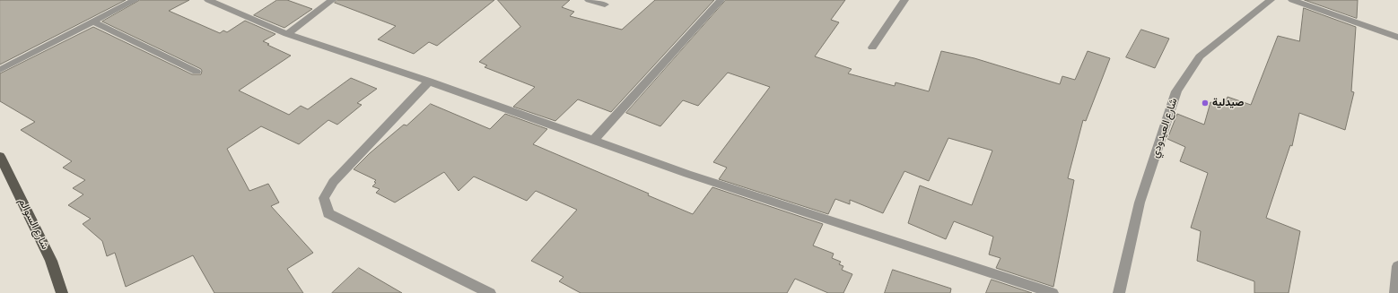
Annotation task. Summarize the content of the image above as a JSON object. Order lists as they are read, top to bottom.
{
  "streets": {
    "main road": ["شارع السوالم"],
    "street": ["شارع العيدودي"]
  },
  "places": ["صيدلية"]
}
